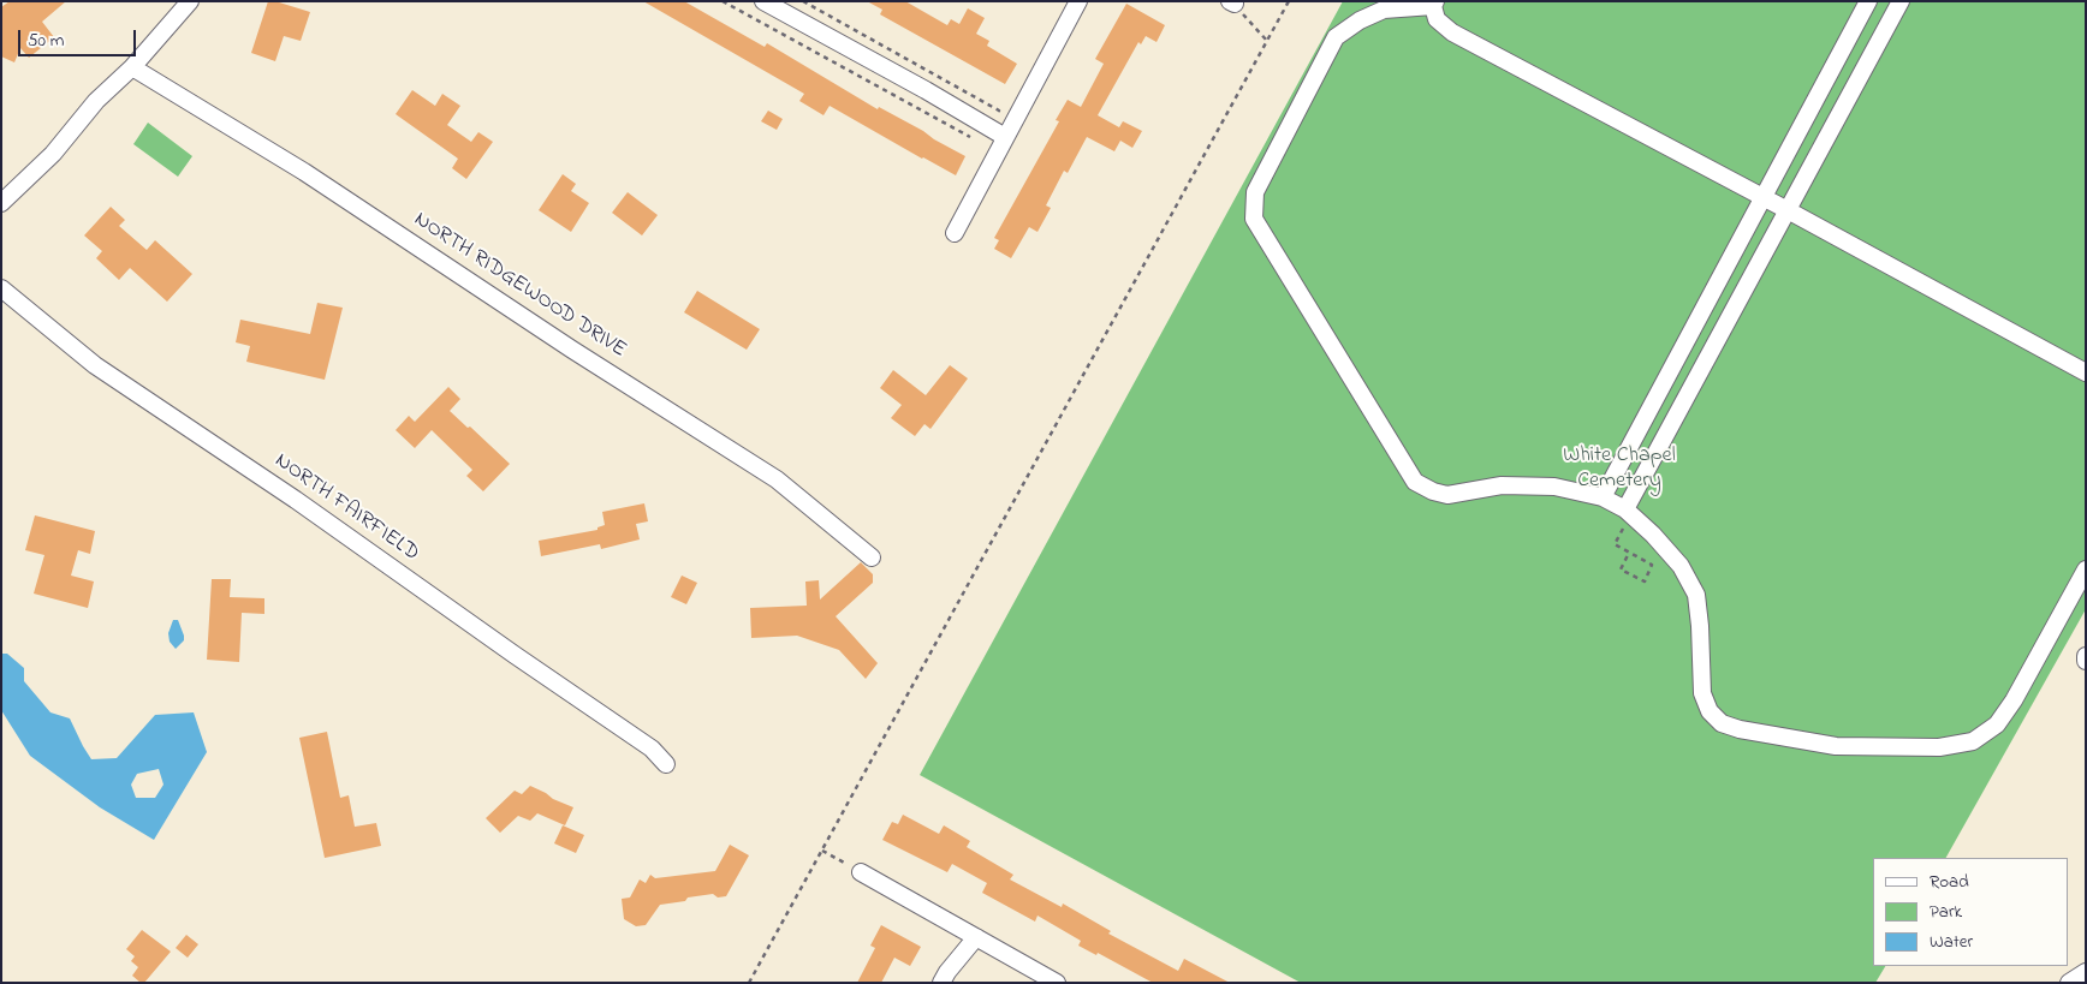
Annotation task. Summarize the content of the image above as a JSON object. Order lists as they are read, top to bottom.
{
  "streets": {
    "street": ["NORTH RIDGEWOOD DRIVE", "NORTH FAIRFIELD"]
  },
  "parks": ["White Chapel Cemetery"],
  "legend": ["Road", "Park", "Water"],
  "scale_bar": "50 m"
}
